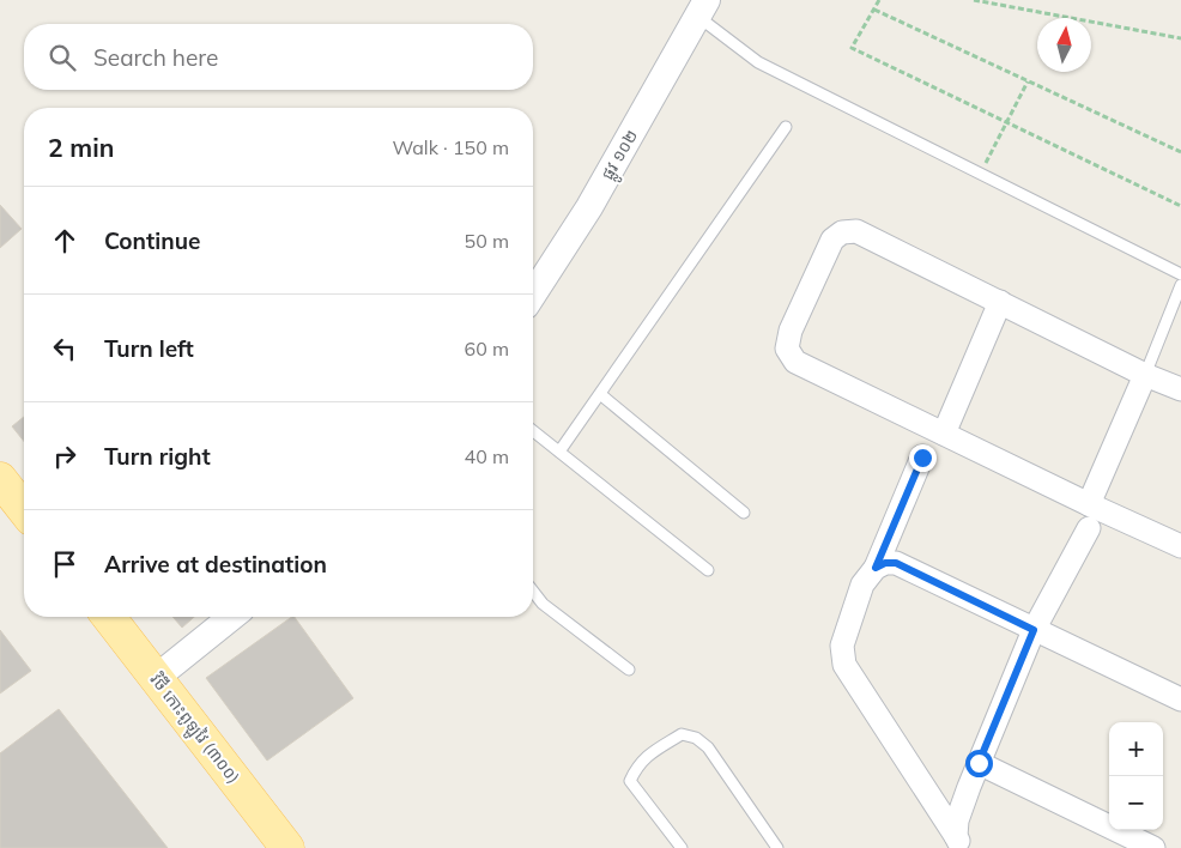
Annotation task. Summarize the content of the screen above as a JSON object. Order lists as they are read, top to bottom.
{
  "streets": {
    "main road": ["វិថី កោះពូឡូវៃ (៣០០)"],
    "street": ["ផ្លូវ ១០២"]
  },
  "north": "top",
  "page": {
    "search": "Search here",
    "heading": ["2 min", "Walk · 150 m"],
    "list": [
      ["Continue", "50 m"],
      ["Turn left", "60 m"],
      ["Turn right", "40 m"],
      "Arrive at destination"
    ],
    "map_buttons": ["+", "−"]
  }
}
